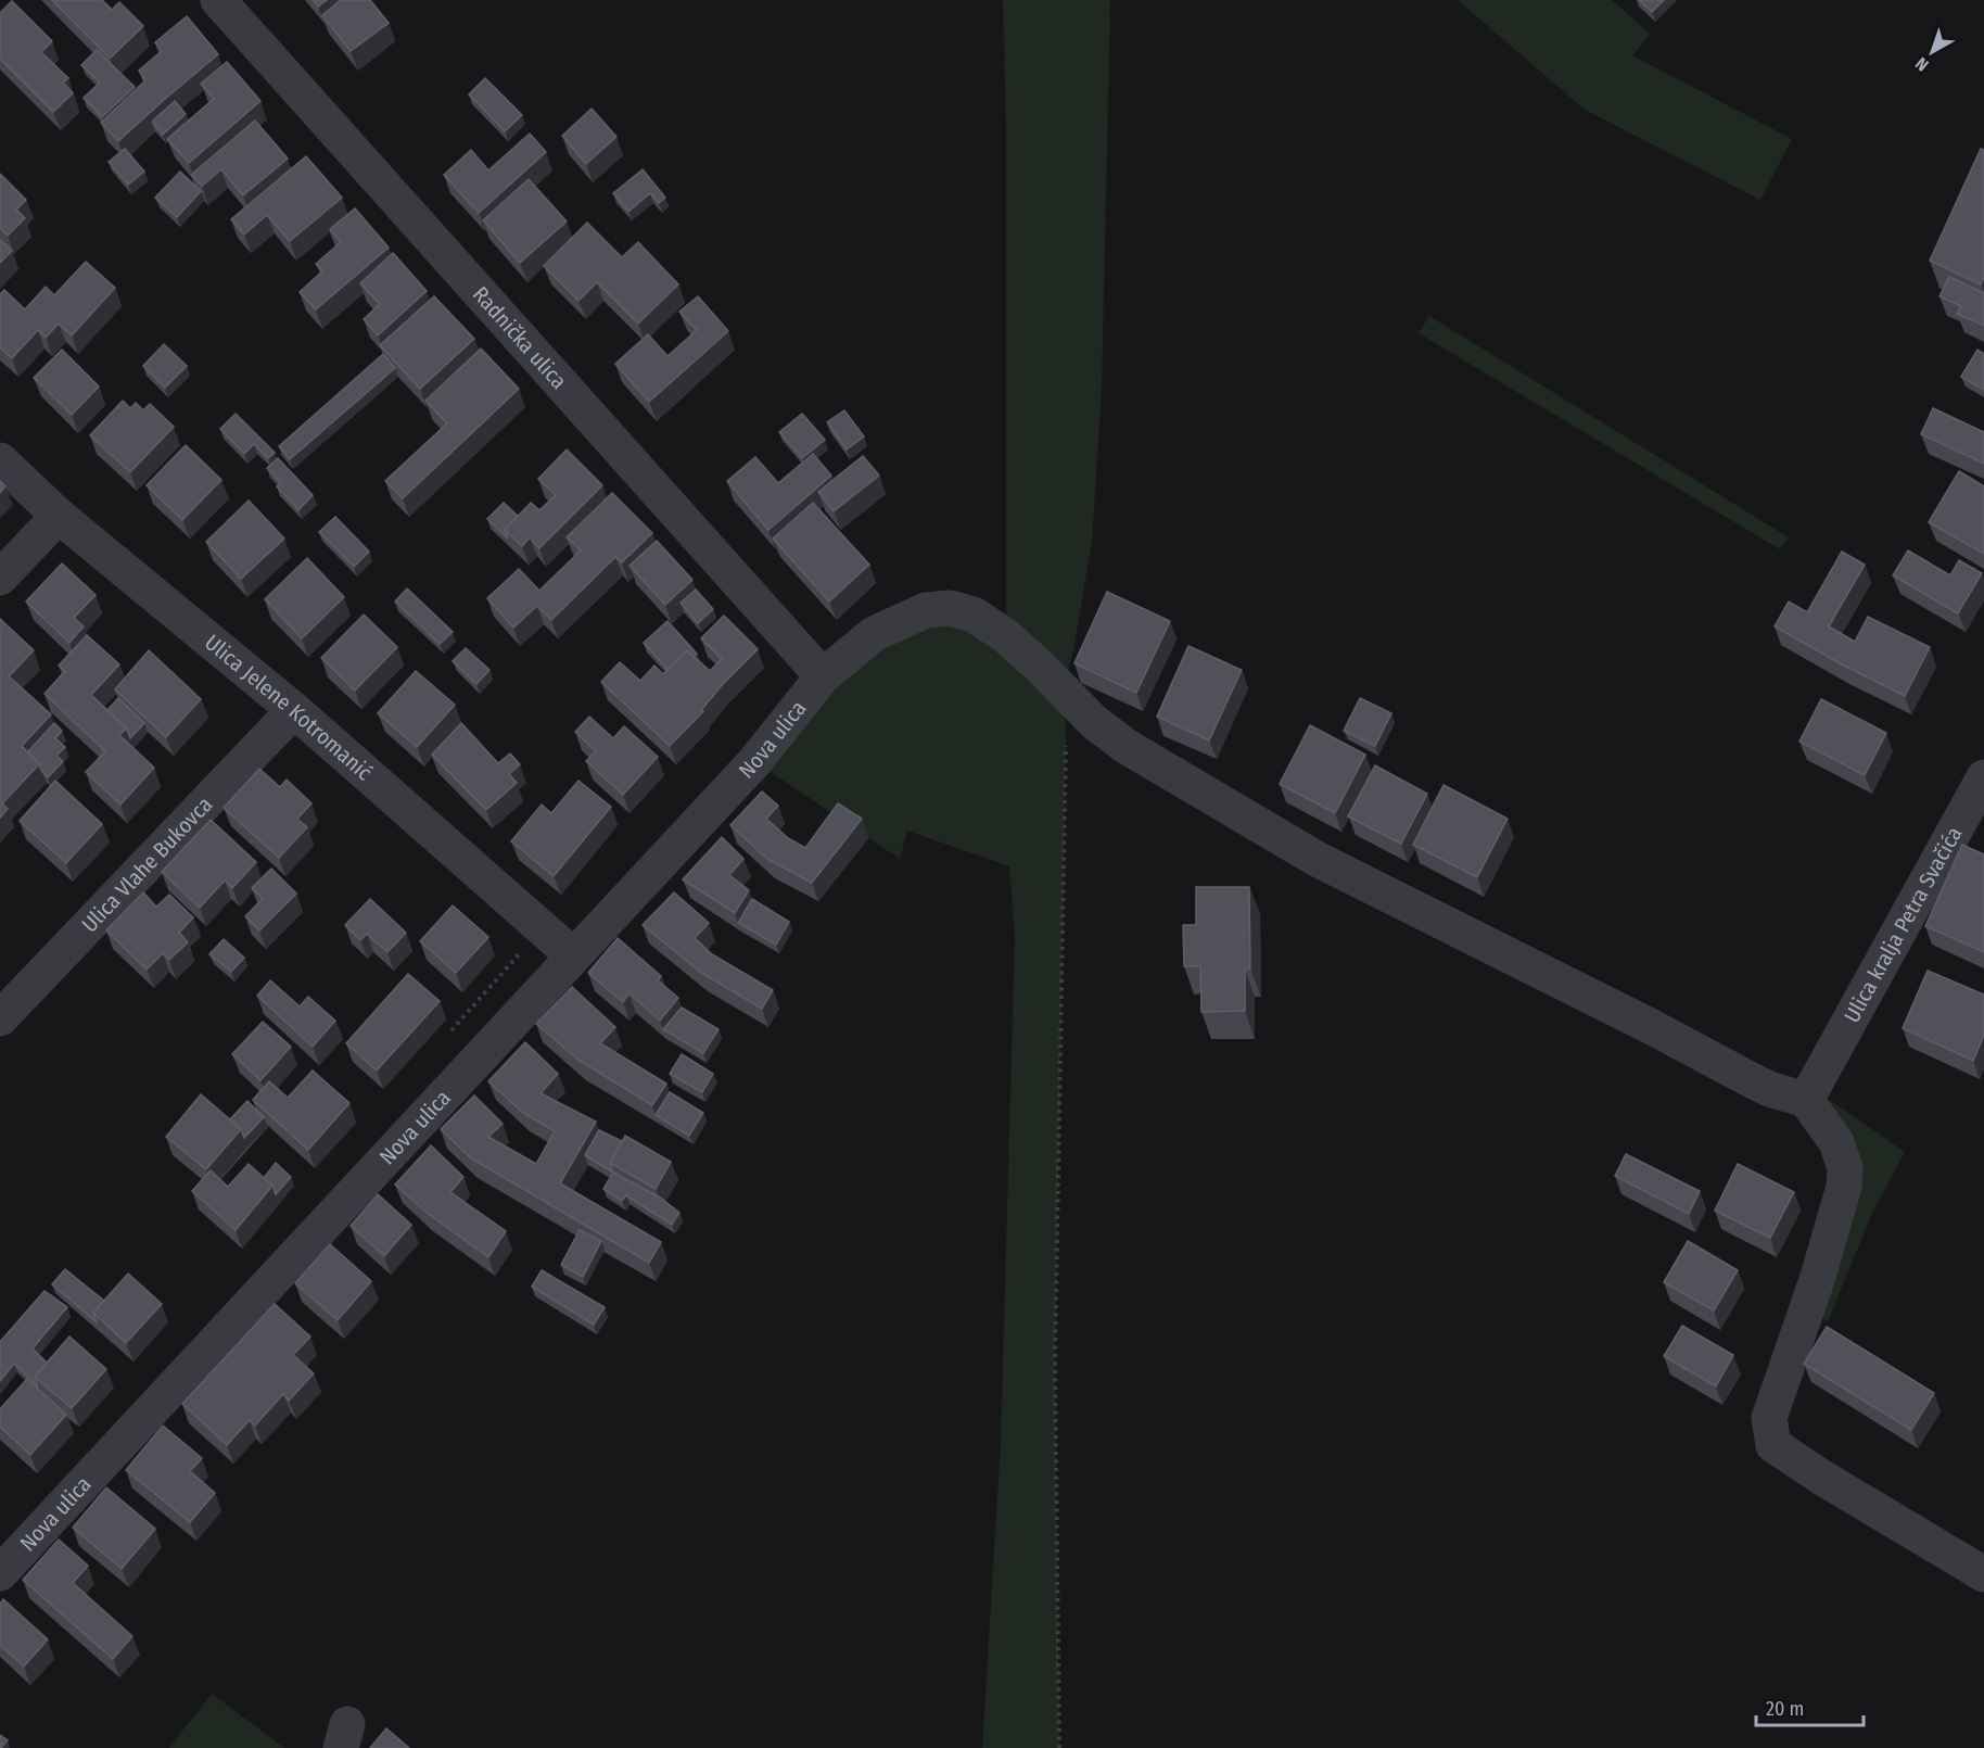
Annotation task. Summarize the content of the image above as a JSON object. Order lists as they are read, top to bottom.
{
  "streets": {
    "street": [
      "Radnička ulica",
      "Ulica Jelene Kotromanić",
      "Nova ulica",
      "Ulica Vlahe Bukovca",
      "Ulica kralja Petra Svačića"
    ]
  },
  "crossings": [
    ["Radnička ulica", "Nova ulica"],
    ["Ulica Jelene Kotromanić", "Nova ulica"],
    ["Ulica Jelene Kotromanić", "Ulica Vlahe Bukovca"],
    ["Nova ulica", "Ulica kralja Petra Svačića"]
  ],
  "scale_bar": "20 m",
  "north": "bottom left"
}
